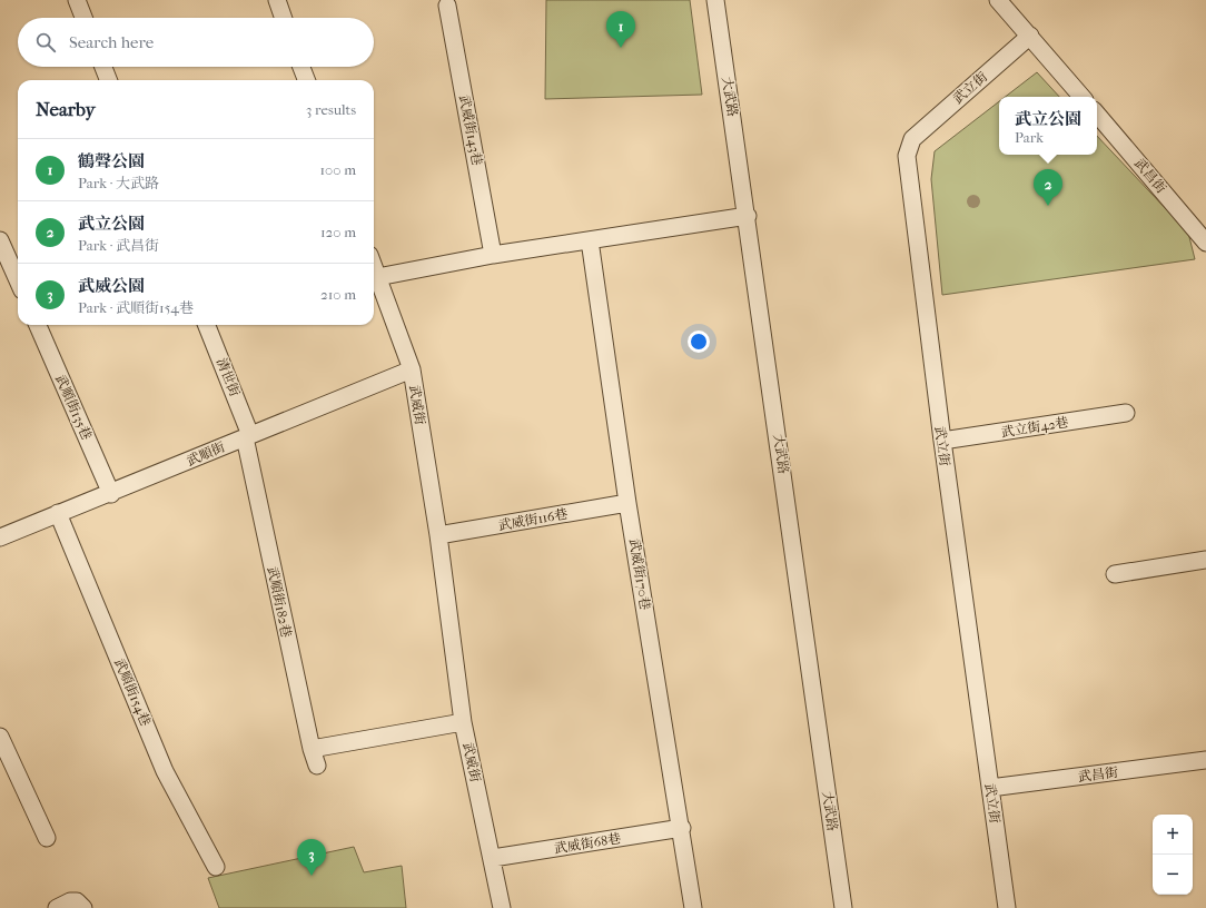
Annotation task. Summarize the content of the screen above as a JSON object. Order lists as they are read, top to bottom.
{
  "streets": {
    "street": [
      "武立街",
      "大武路",
      "武威街143巷",
      "武昌街",
      "清世街",
      "武威街",
      "武順街135巷",
      "武立街42巷",
      "武順街",
      "武威街116巷",
      "武威街170巷",
      "武順街182巷",
      "武順街154巷",
      "武威街68巷"
    ]
  },
  "crossings": [
    ["武立街", "武昌街"],
    ["武立街", "武立街42巷"],
    ["清世街", "武順街"],
    ["清世街", "武順街182巷"],
    ["武威街", "武順街"],
    ["武威街", "武威街116巷"],
    ["武威街", "武威街68巷"],
    ["武順街135巷", "武順街"],
    ["武順街", "武順街182巷"],
    ["武順街", "武順街154巷"],
    ["武威街116巷", "武威街170巷"],
    ["武威街170巷", "武威街68巷"]
  ],
  "page": {
    "pins": ["1", "2", "3"],
    "search": "Search here",
    "heading": ["Nearby", "3 results"],
    "popup": ["武立公園", "Park"],
    "list": [
      {
        "mark": "1",
        "name": "鶴聲公園",
        "note": "Park · 大武路",
        "value": "100 m"
      },
      {
        "mark": "2",
        "name": "武立公園",
        "note": "Park · 武昌街",
        "value": "120 m"
      },
      {
        "mark": "3",
        "name": "武威公園",
        "note": "Park · 武順街154巷",
        "value": "210 m"
      }
    ],
    "map_buttons": ["+", "−"]
  }
}
